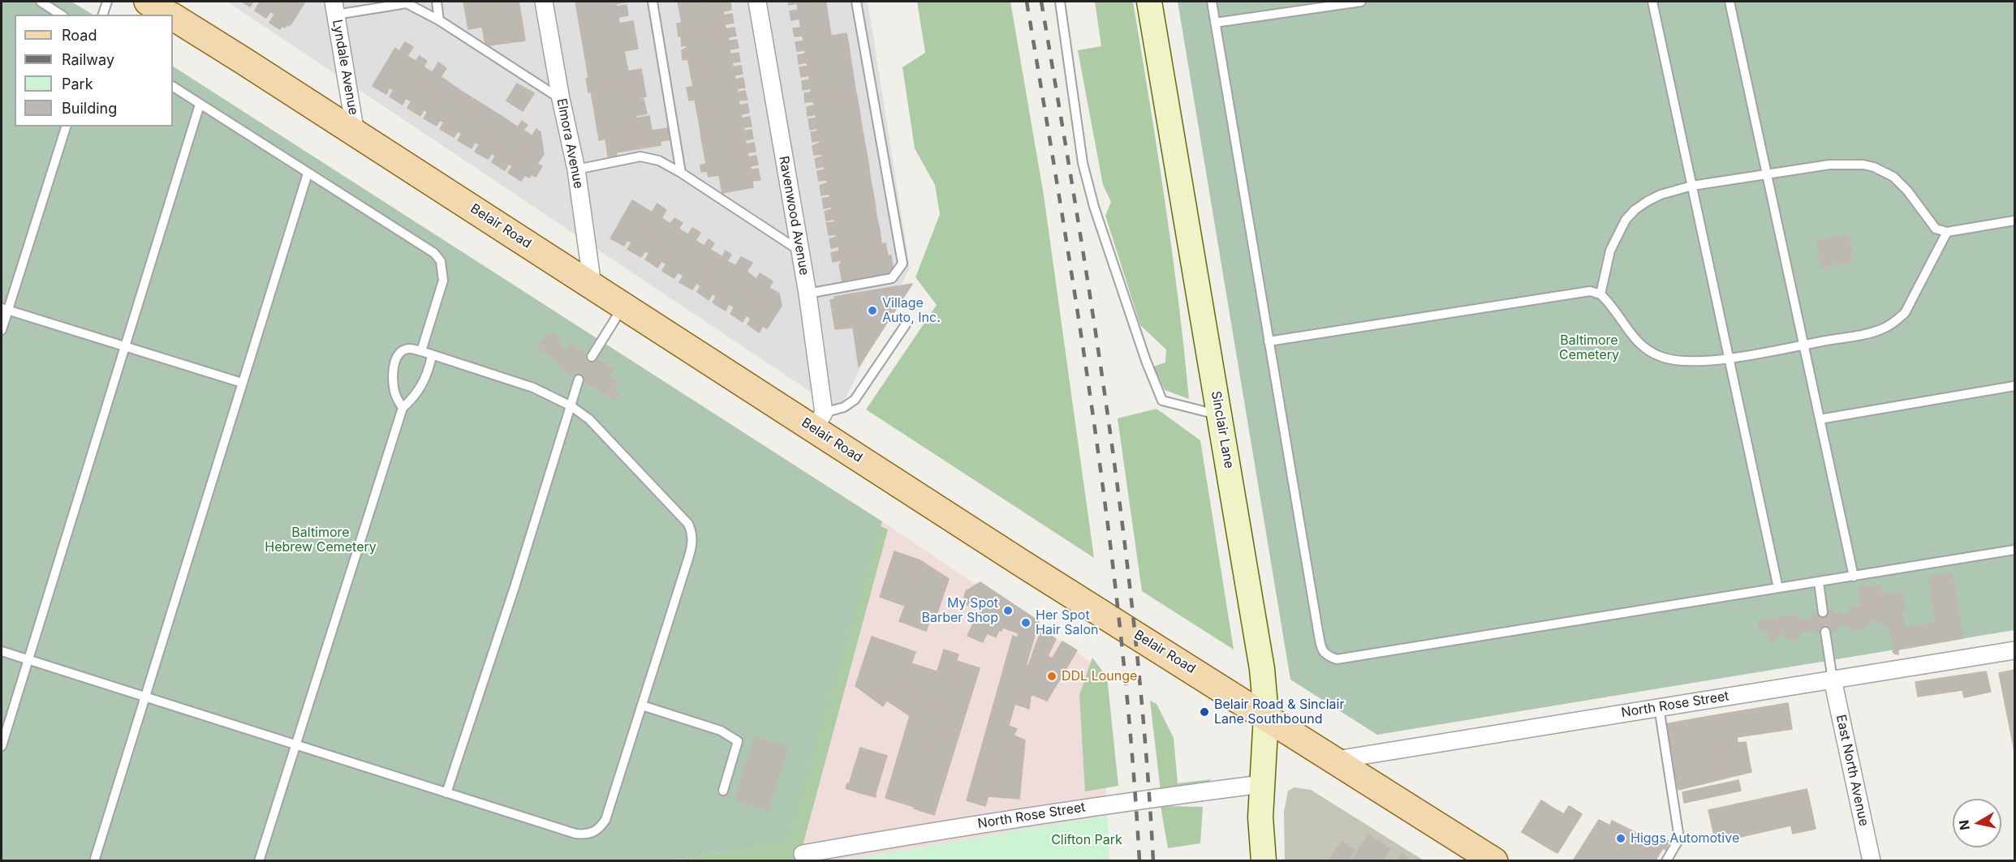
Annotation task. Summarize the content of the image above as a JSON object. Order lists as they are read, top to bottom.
{
  "streets": {
    "main road": ["Belair Road", "Sinclair Lane"],
    "street": [
      "Lyndale Avenue",
      "Elmora Avenue",
      "Ravenwood Avenue",
      "North Rose Street",
      "East North Avenue"
    ]
  },
  "crossings": [
    ["Lyndale Avenue", "Belair Road"],
    ["Elmora Avenue", "Belair Road"],
    ["Ravenwood Avenue", "Belair Road"],
    ["Belair Road", "Sinclair Lane"],
    ["Belair Road", "North Rose Street"],
    ["Sinclair Lane", "North Rose Street"],
    ["North Rose Street", "East North Avenue"]
  ],
  "parks": ["Baltimore Cemetery", "Baltimore Hebrew Cemetery", "Clifton Park"],
  "places": [
    "Village Auto, Inc.",
    "My Spot Barber Shop",
    "Her Spot Hair Salon",
    "DDL Lounge",
    "Belair Road & Sinclair Lane Southbound",
    "Higgs Automotive"
  ],
  "legend": [
    "Road",
    "Railway",
    "Park",
    "Building"
  ],
  "north": "left"
}
